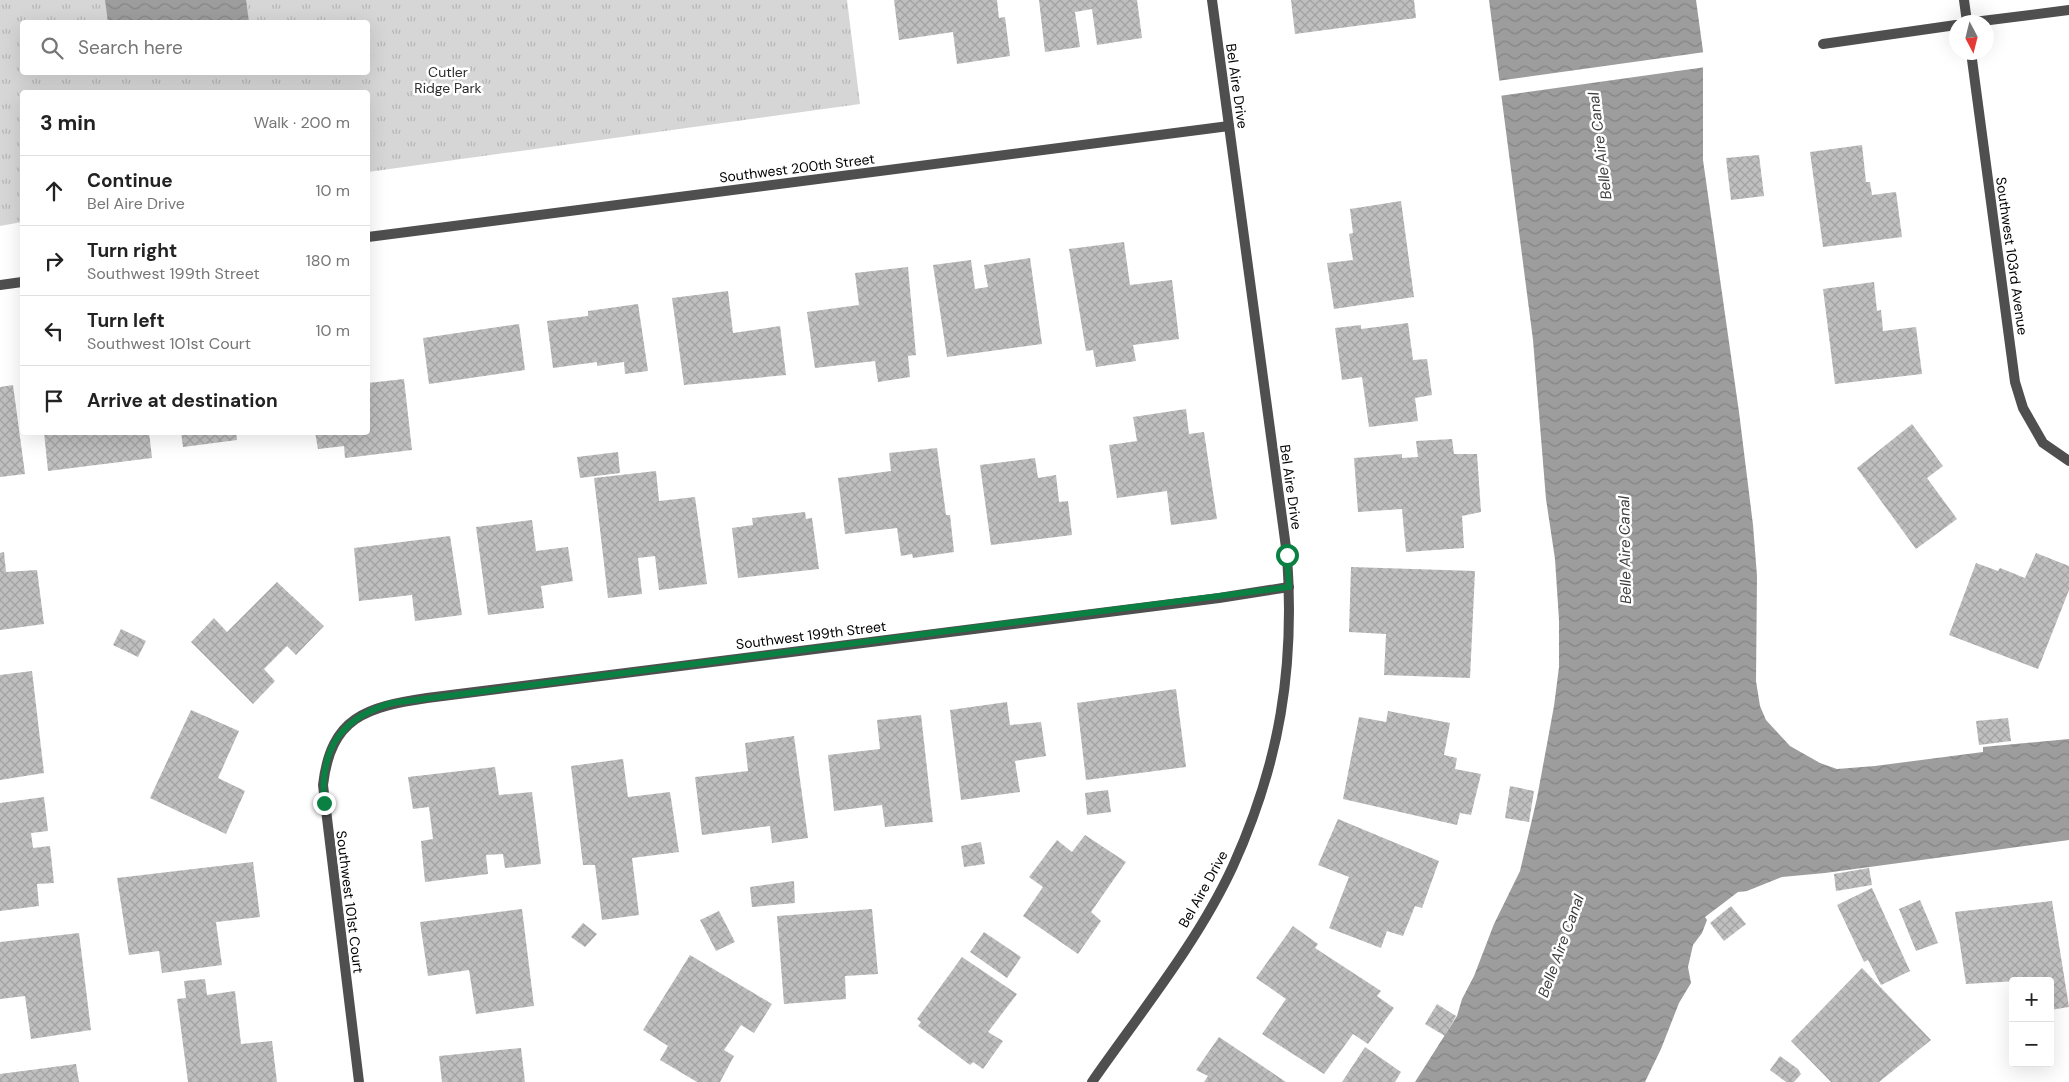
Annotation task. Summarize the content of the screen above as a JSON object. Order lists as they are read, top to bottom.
{
  "streets": {
    "street": [
      "Bel Aire Drive",
      "Southwest 200th Street",
      "Southwest 103rd Avenue",
      "Southwest 199th Street",
      "Southwest 101st Court"
    ]
  },
  "crossings": [
    ["Bel Aire Drive", "Southwest 200th Street"],
    ["Bel Aire Drive", "Southwest 199th Street"],
    ["Southwest 199th Street", "Southwest 101st Court"]
  ],
  "water": ["Belle Aire Canal"],
  "parks": ["Cutler Ridge Park"],
  "north": "bottom",
  "page": {
    "search": "Search here",
    "heading": ["3 min", "Walk · 200 m"],
    "list": [
      ["Continue", "Bel Aire Drive", "10 m"],
      ["Turn right", "Southwest 199th Street", "180 m"],
      ["Turn left", "Southwest 101st Court", "10 m"],
      "Arrive at destination"
    ],
    "map_buttons": ["+", "−"]
  }
}
